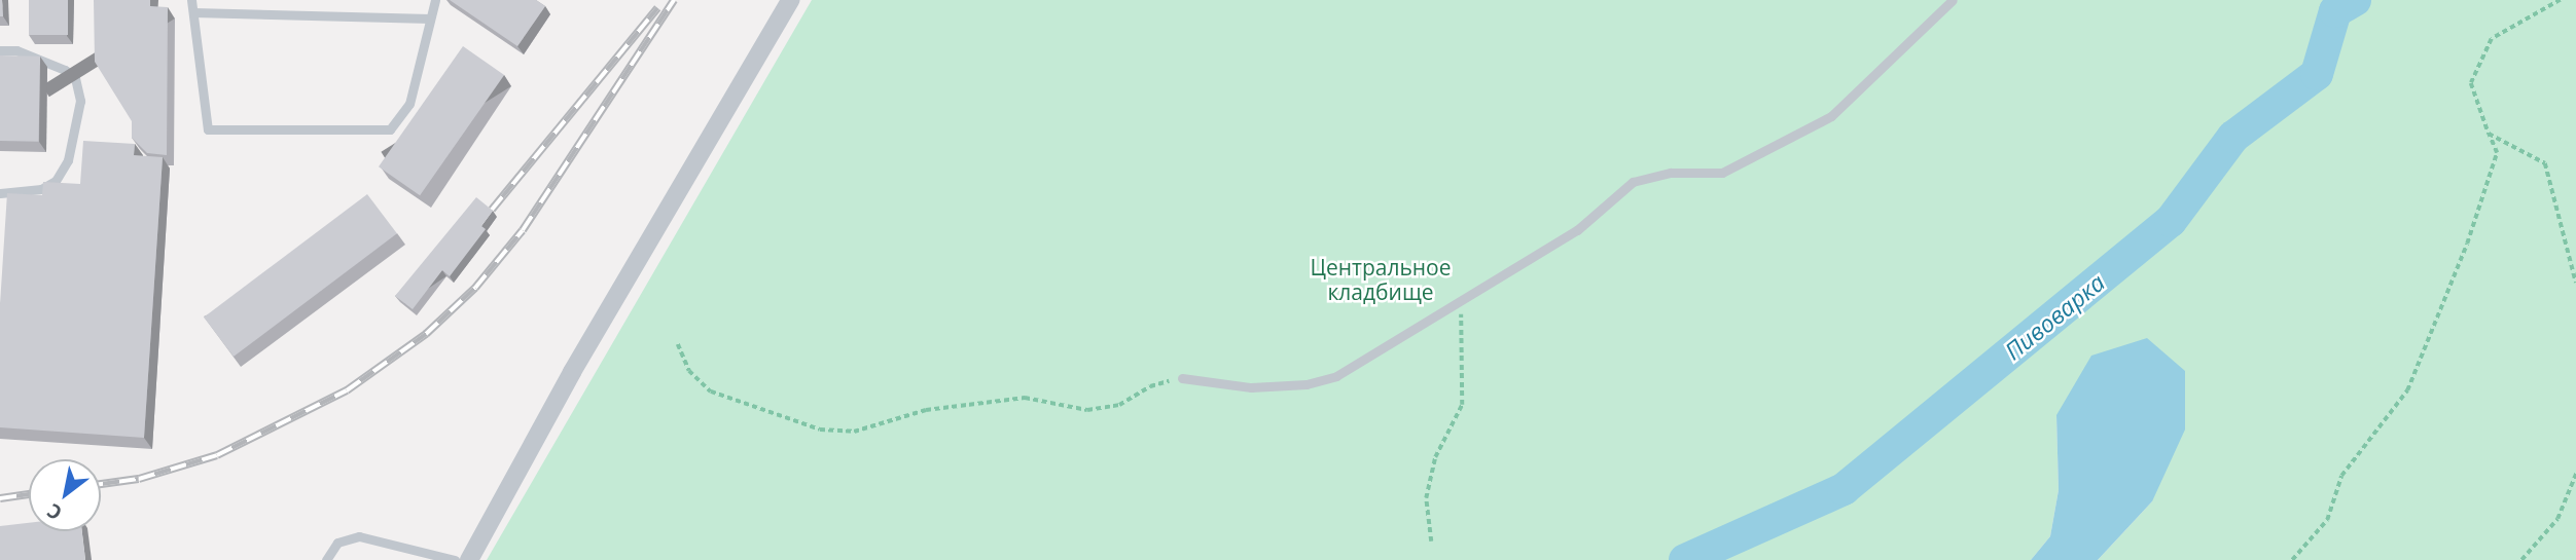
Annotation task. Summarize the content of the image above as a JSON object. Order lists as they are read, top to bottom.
{
  "water": ["Пивоварка"],
  "parks": ["Центральное кладбище"],
  "north": "bottom left"
}
